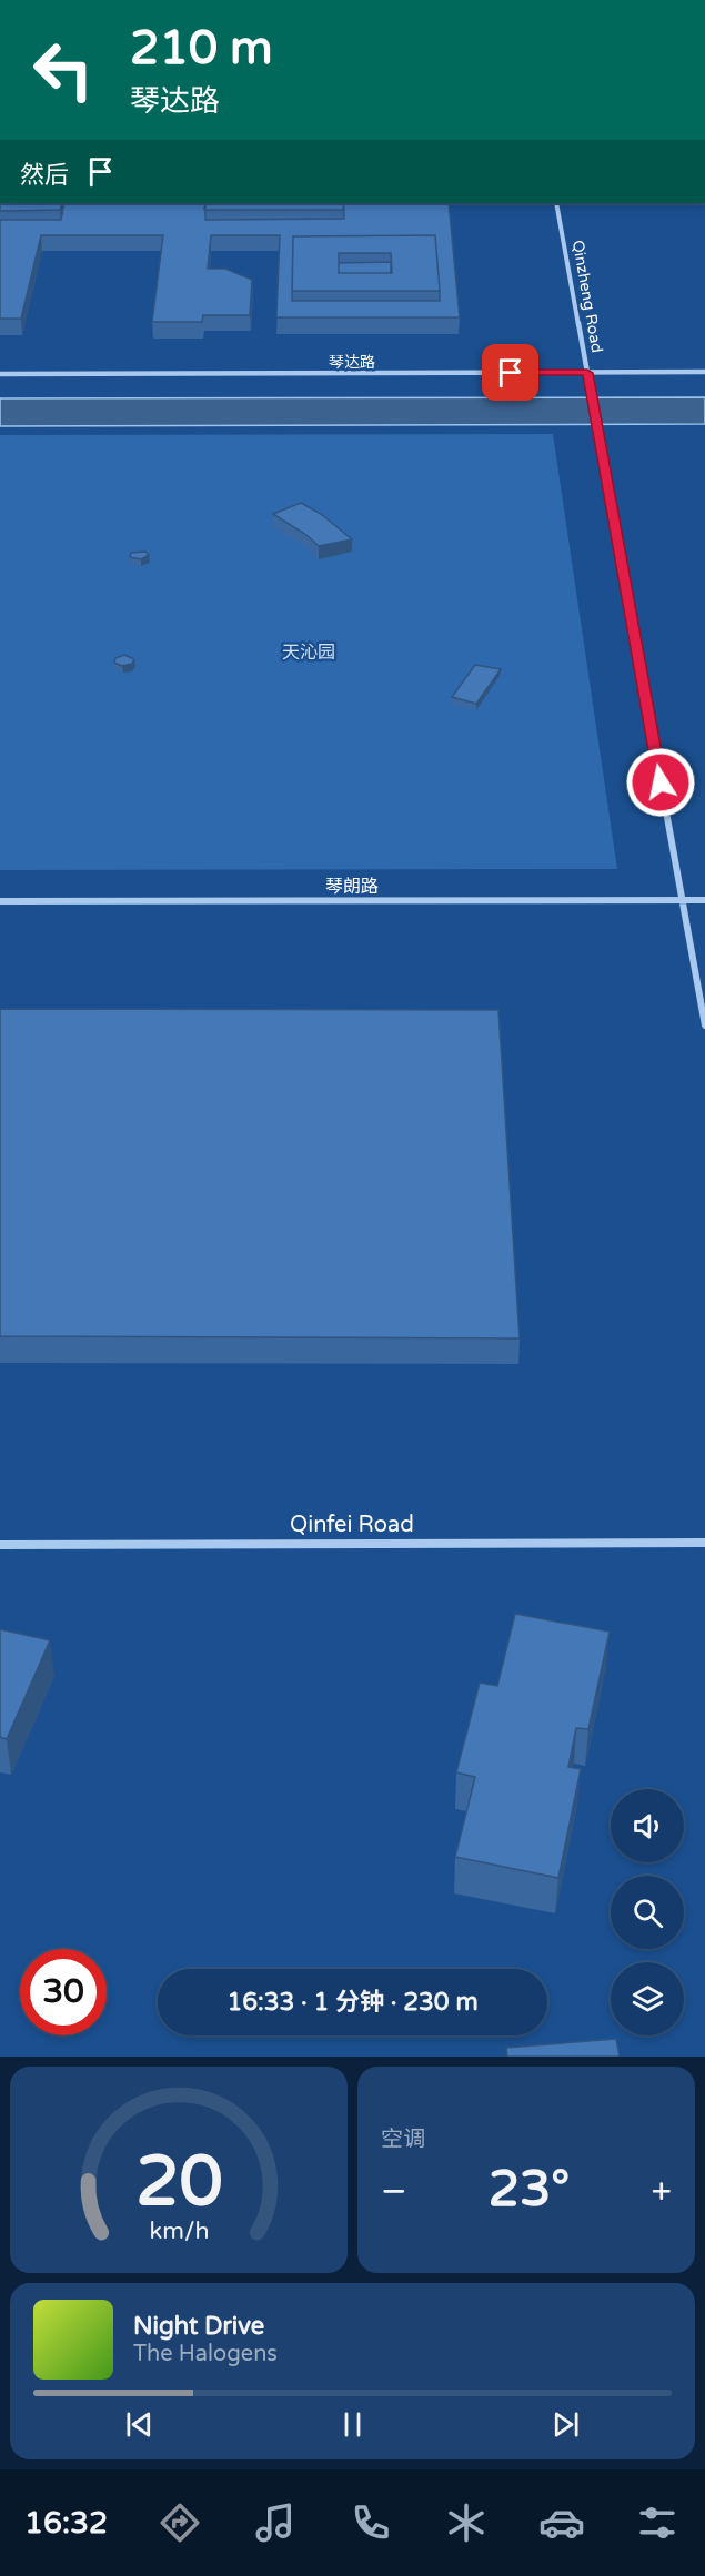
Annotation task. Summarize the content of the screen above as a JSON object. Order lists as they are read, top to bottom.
{
  "streets": {
    "street": [
      "Qinzheng Road",
      "琴达路",
      "琴朗路",
      "Qinfei Road"
    ]
  },
  "crossings": [
    ["Qinzheng Road", "琴达路"],
    ["Qinzheng Road", "琴朗路"]
  ],
  "parks": ["天沁园"],
  "page": {
    "turn": ["210 m", "琴达路"],
    "then": "然后",
    "limit": "30",
    "trip": "16:33 · 1 分钟 · 230 m",
    "tile": "空调",
    "heat": ["−", "23°", "+"],
    "song": ["Night Drive", "The Halogens"],
    "tabs": "16:32",
    "gauge": ["20", "km/h"]
  }
}
